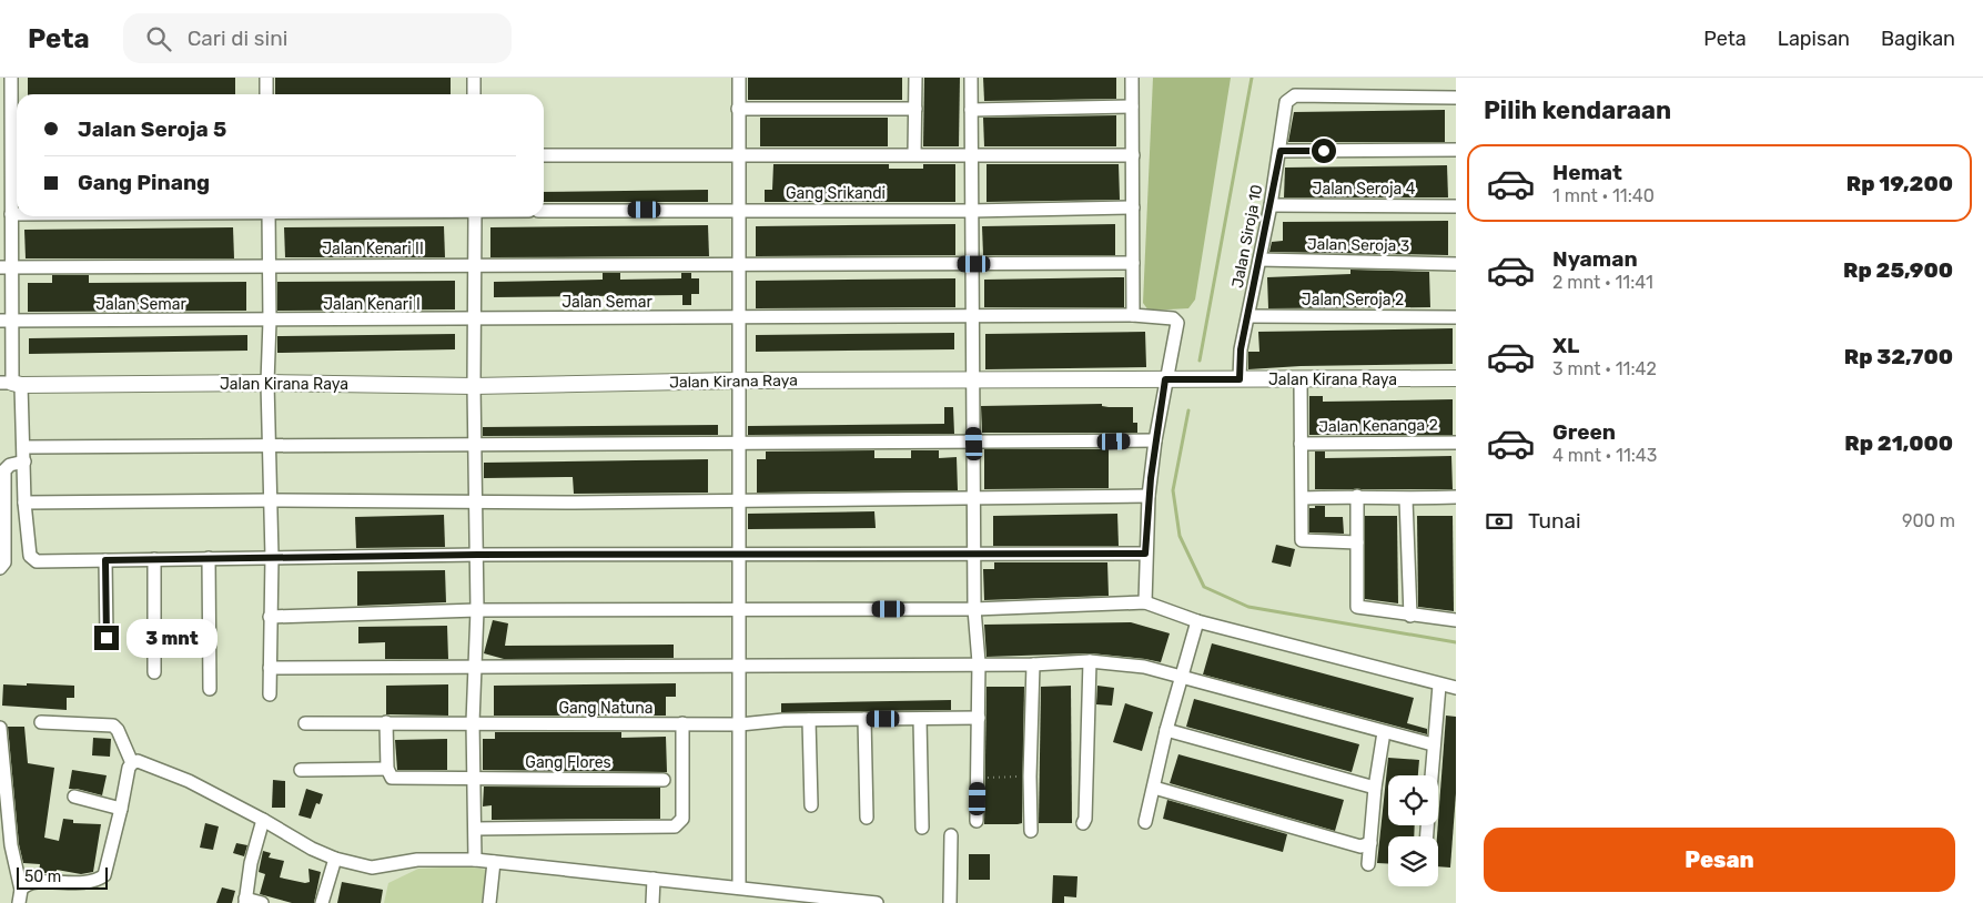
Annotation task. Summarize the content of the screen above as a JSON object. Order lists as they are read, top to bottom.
{
  "streets": {
    "street": [
      "Jalan Seroja 4",
      "Gang Srikandi",
      "Jalan Siroja 10",
      "Jalan Seroja 3",
      "Jalan Kenari II",
      "Jalan Seroja 2",
      "Jalan Semar",
      "Jalan Kenari I",
      "Jalan Kirana Raya",
      "Jalan Kenanga 2",
      "Gang Natuna",
      "Gang Flores"
    ]
  },
  "crossings": [
    ["Jalan Seroja 4", "Jalan Siroja 10"],
    ["Jalan Siroja 10", "Jalan Seroja 3"],
    ["Jalan Siroja 10", "Jalan Seroja 2"],
    ["Jalan Siroja 10", "Jalan Kirana Raya"],
    ["Jalan Semar", "Jalan Kenari I"],
    ["Jalan Semar", "Jalan Kirana Raya"]
  ],
  "scale_bar": "50 m",
  "page": {
    "header": "Peta",
    "search": "Cari di sini",
    "nav": ["Peta", "Lapisan", "Bagikan"],
    "heading": "Pilih kendaraan",
    "banner": ["Jalan Seroja 5", "Gang Pinang"],
    "list": [
      {
        "name": "Hemat",
        "note": "1 mnt · 11:40",
        "value": "Rp 19,200"
      },
      {
        "name": "Nyaman",
        "note": "2 mnt · 11:41",
        "value": "Rp 25,900"
      },
      {
        "name": "XL",
        "note": "3 mnt · 11:42",
        "value": "Rp 32,700"
      },
      {
        "name": "Green",
        "note": "4 mnt · 11:43",
        "value": "Rp 21,000"
      }
    ],
    "pay": ["Tunai", "900 m"],
    "bubble": "3 mnt",
    "buttons": "Pesan",
    "scale": "50 m"
  }
}
